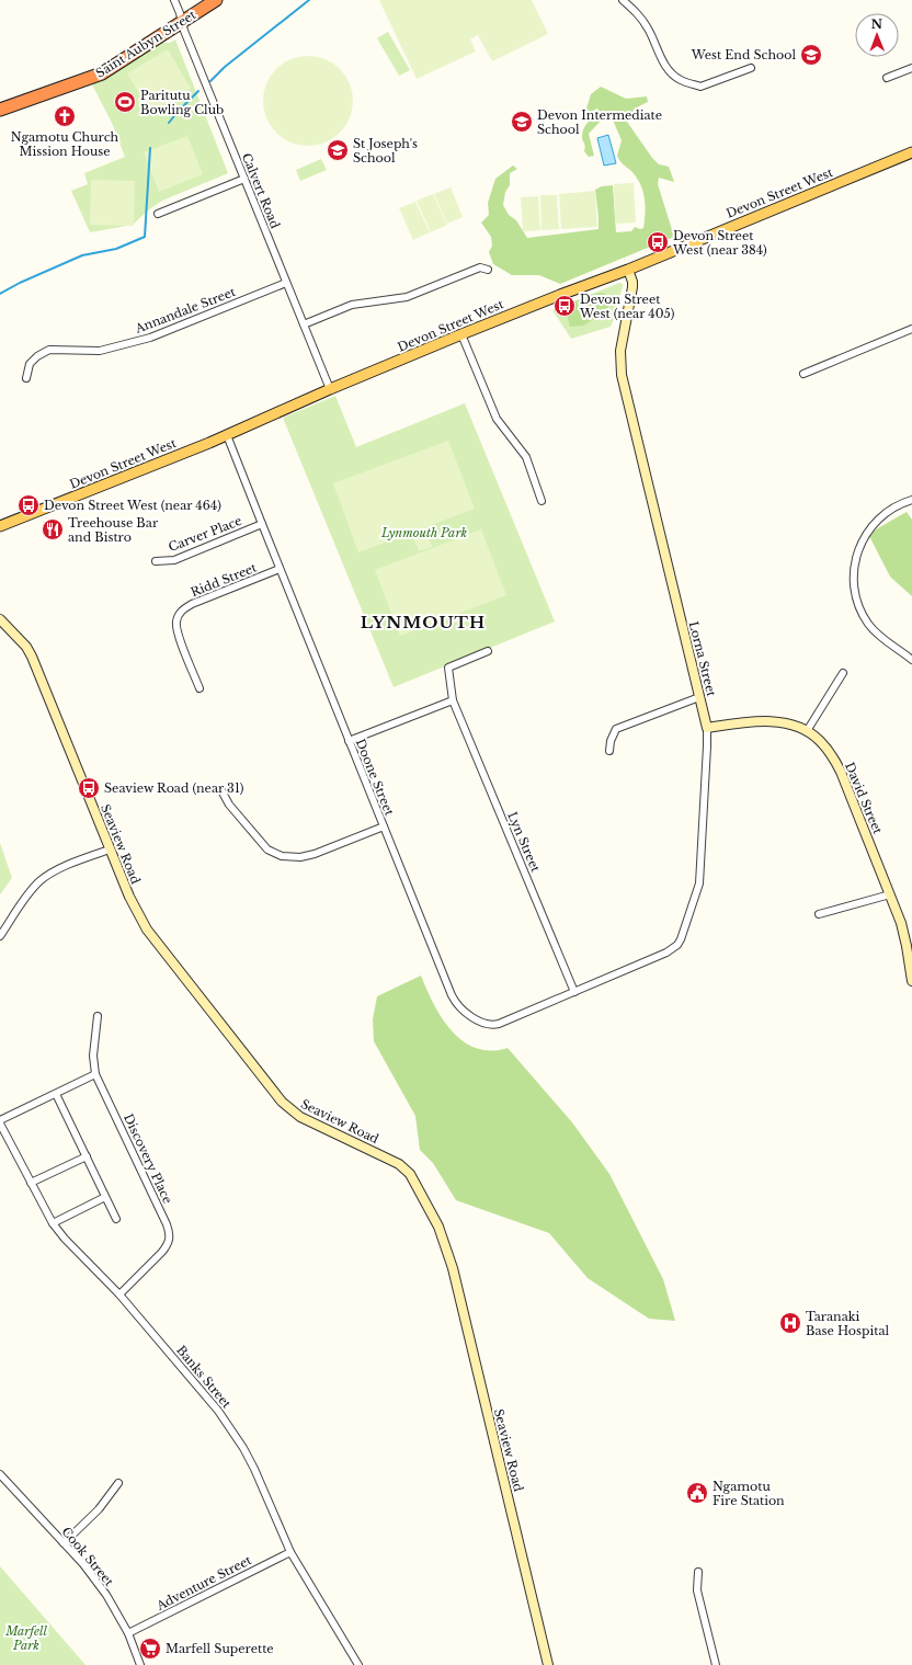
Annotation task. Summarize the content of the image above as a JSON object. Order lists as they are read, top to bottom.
{
  "streets": {
    "highway": ["Saint Aubyn Street"],
    "main road": ["Devon Street West"],
    "street": [
      "Calvert Road",
      "Annandale Street",
      "Carver Place",
      "Ridd Street",
      "Lorna Street",
      "Doone Street",
      "David Street",
      "Lyn Street",
      "Seaview Road",
      "Discovery Place",
      "Banks Street",
      "Cook Street",
      "Adventure Street"
    ]
  },
  "crossings": [
    ["Saint Aubyn Street", "Calvert Road"],
    ["Calvert Road", "Devon Street West"],
    ["Calvert Road", "Annandale Street"],
    ["Devon Street West", "Lorna Street"],
    ["Devon Street West", "Doone Street"],
    ["Carver Place", "Doone Street"],
    ["Ridd Street", "Doone Street"],
    ["Lorna Street", "Doone Street"],
    ["Lorna Street", "David Street"],
    ["Lorna Street", "Lyn Street"],
    ["Doone Street", "Lyn Street"],
    ["Discovery Place", "Banks Street"],
    ["Banks Street", "Adventure Street"],
    ["Cook Street", "Adventure Street"]
  ],
  "districts": ["LYNMOUTH"],
  "parks": ["Lynmouth Park", "Marfell Park"],
  "places": {
    "school or university": ["West End School", "Devon Intermediate School", "St Joseph's School"],
    "sports": ["Paritutu Bowling Club"],
    "church": ["Ngamotu Church Mission House"],
    "bus stop": [
      "Devon Street West (near 384)",
      "Devon Street West (near 405)",
      "Devon Street West (near 464)",
      "Seaview Road (near 31)"
    ],
    "restaurant": ["Treehouse Bar and Bistro"],
    "hospital": ["Taranaki Base Hospital"],
    "public building": ["Ngamotu Fire Station"],
    "supermarket": ["Marfell Superette"]
  },
  "north": "top"
}
